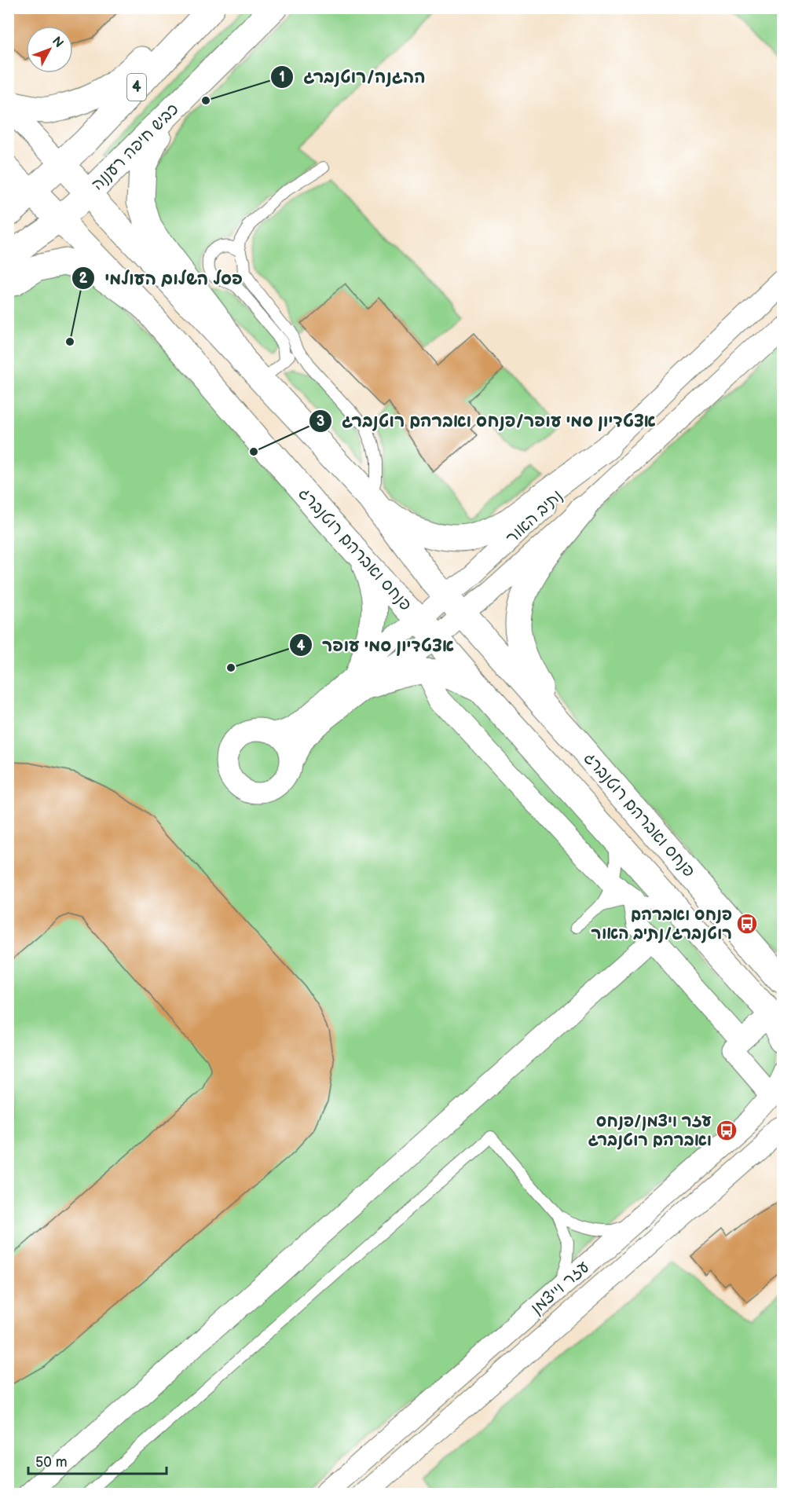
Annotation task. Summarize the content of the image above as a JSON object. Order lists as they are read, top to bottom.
{
  "streets": {
    "main road": ["4", "כביש חיפה רעננה", "פנחס ואברהם רוטנברג"],
    "street": ["נתיב האור", "עזר וייצמן"]
  },
  "crossings": [
    ["4", "פנחס ואברהם רוטנברג"],
    ["כביש חיפה רעננה", "פנחס ואברהם רוטנברג"],
    ["נתיב האור", "פנחס ואברהם רוטנברג"]
  ],
  "places": {
    "other": [
      "ההגנה/רוטנברג",
      "פסל השלום העולמי",
      "אצטדיון סמי עופר/פנחס ואברהם רוטנברג",
      "אצטדיון סמי עופר"
    ],
    "bus stop": ["פנחס ואברהם רוטנברג/נתיב האור", "עזר ויצמן/פנחס ואברהם רוטנברג"]
  },
  "scale_bar": "50 m",
  "north": "top right"
}
